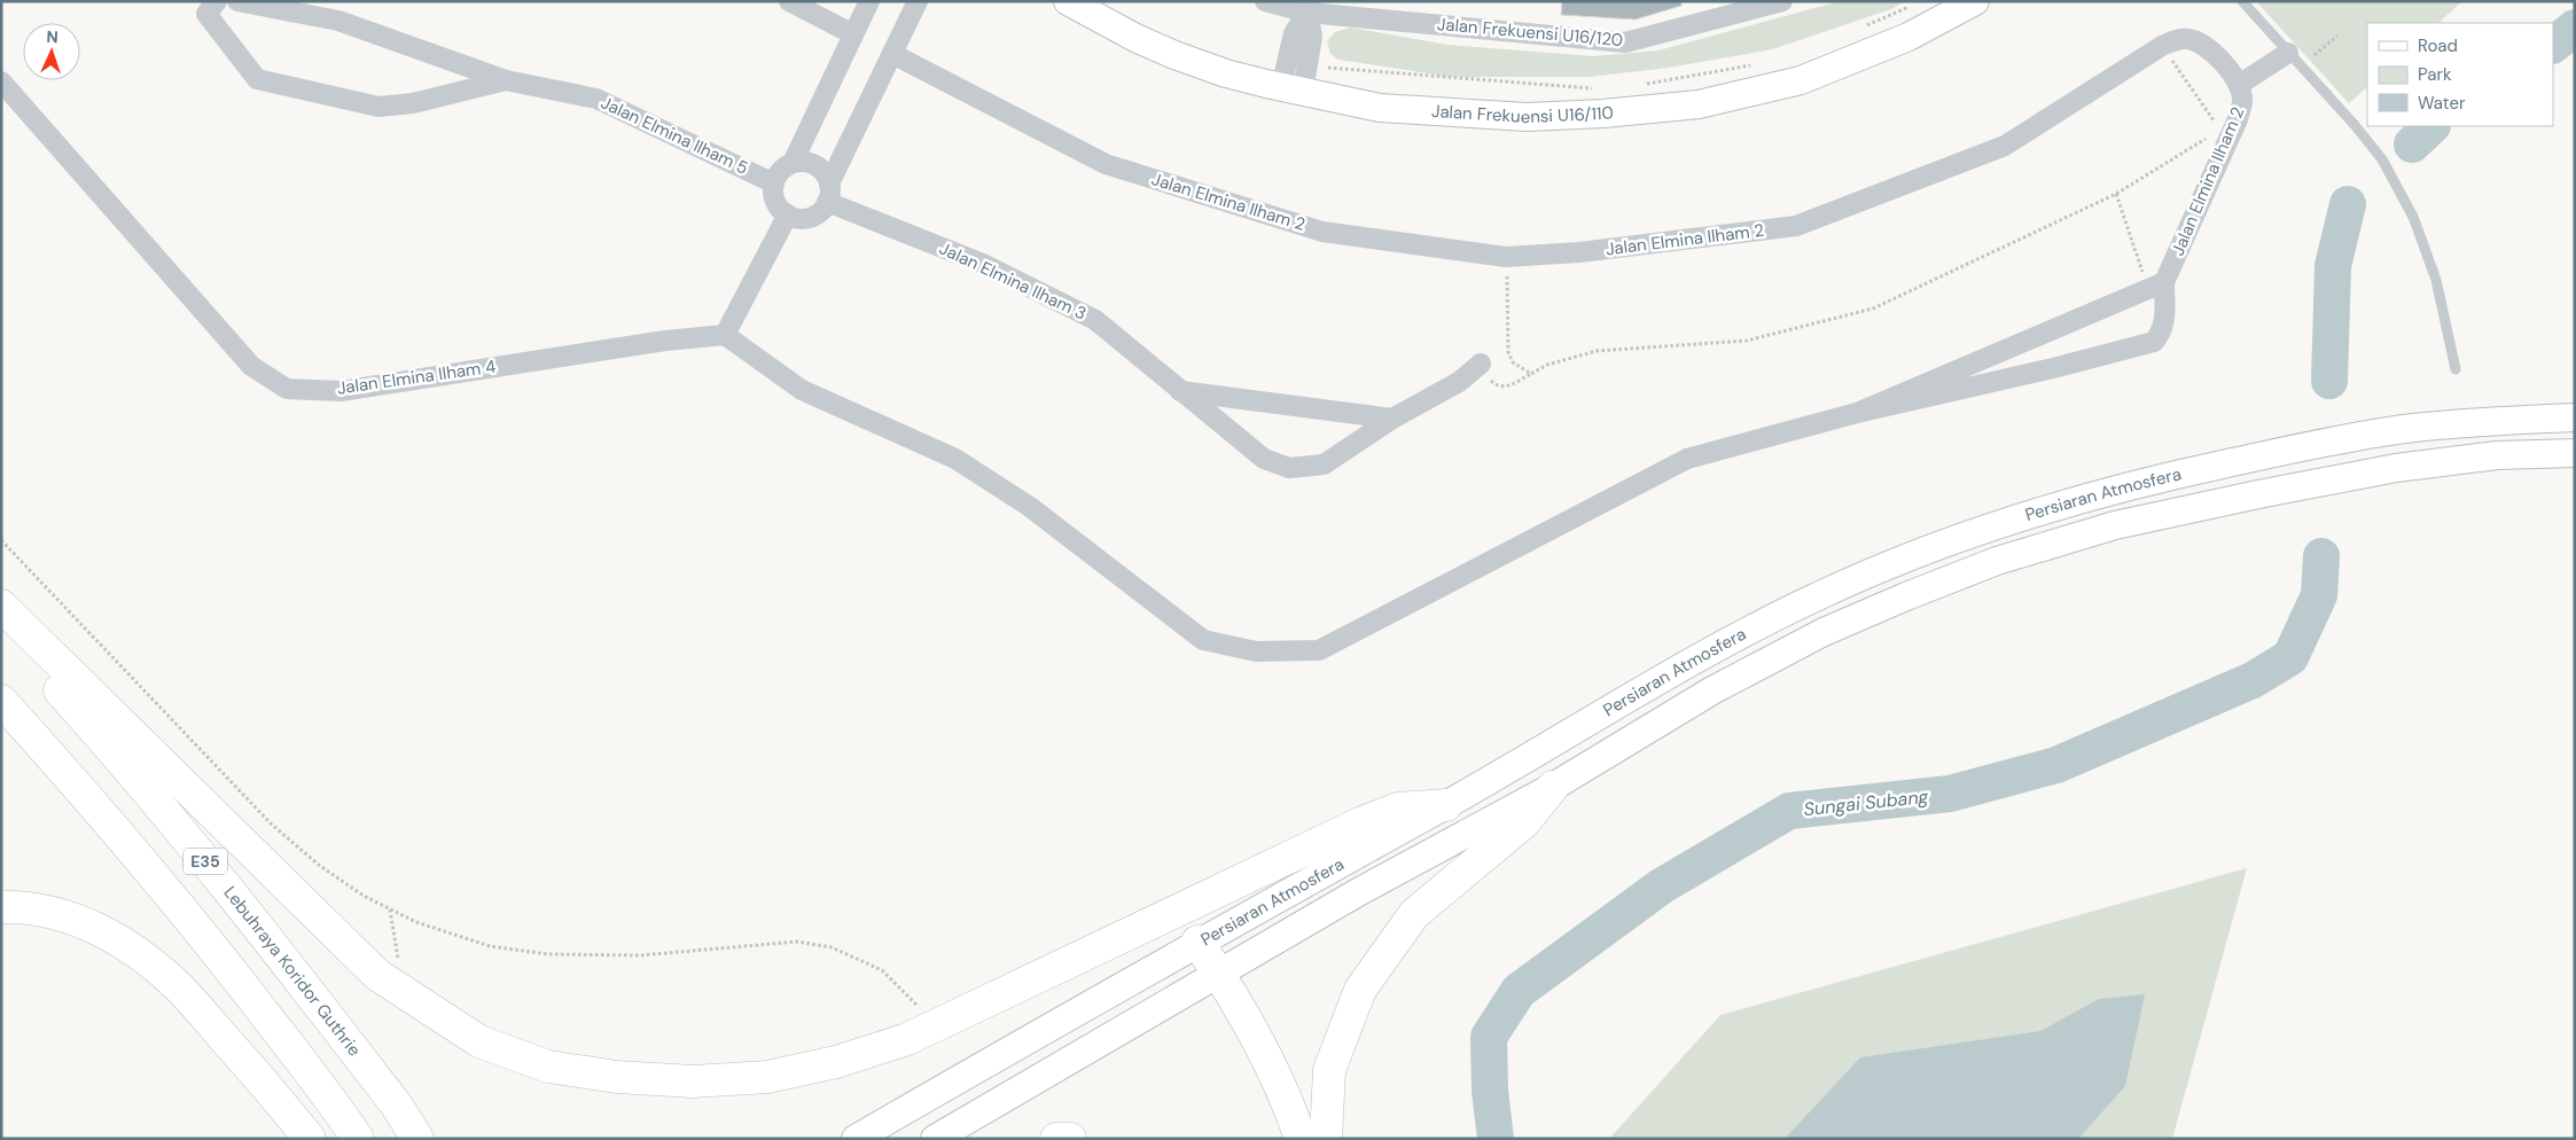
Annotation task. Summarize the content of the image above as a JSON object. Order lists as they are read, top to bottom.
{
  "streets": {
    "highway": ["E35", "Lebuhraya Koridor Guthrie"],
    "main road": ["Jalan Frekuensi U16/110", "Persiaran Atmosfera"],
    "street": [
      "Jalan Frekuensi U16/120",
      "Jalan Elmina Ilham 5",
      "Jalan Elmina Ilham 2",
      "Jalan Elmina Ilham 3",
      "Jalan Elmina Ilham 4"
    ]
  },
  "crossings": [
    ["Jalan Elmina Ilham 5", "Jalan Elmina Ilham 3"],
    ["Jalan Elmina Ilham 2", "Jalan Elmina Ilham 4"]
  ],
  "water": ["Sungai Subang"],
  "legend": ["Road", "Park", "Water"],
  "north": "top"
}
